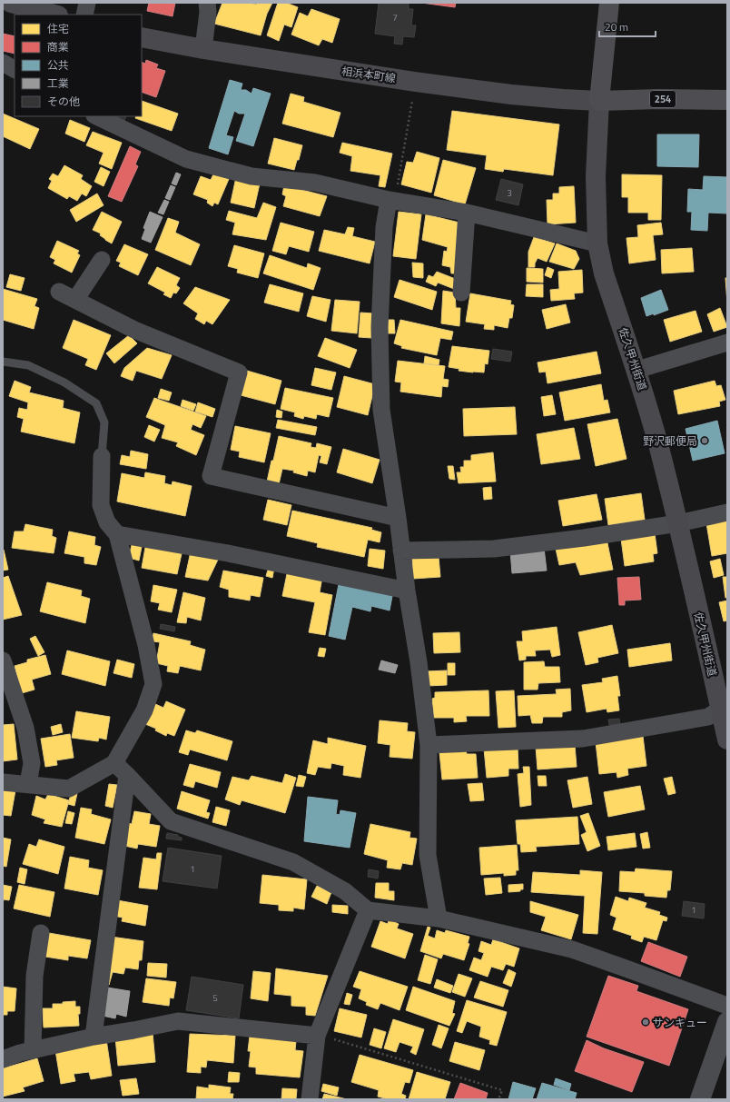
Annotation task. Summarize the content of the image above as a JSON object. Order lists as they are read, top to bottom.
{
  "streets": {
    "highway": ["254"],
    "main road": ["相浜本町線", "佐久甲州街道"]
  },
  "crossings": [
    ["相浜本町線", "254"],
    ["相浜本町線", "佐久甲州街道"],
    ["254", "佐久甲州街道"]
  ],
  "places": ["野沢郵便局", "サンキュー"],
  "house_numbers": [
    "7",
    "3",
    "1",
    "1",
    "5"
  ],
  "legend": [
    "住宅",
    "商業",
    "公共",
    "工業",
    "その他"
  ],
  "scale_bar": "20 m"
}
